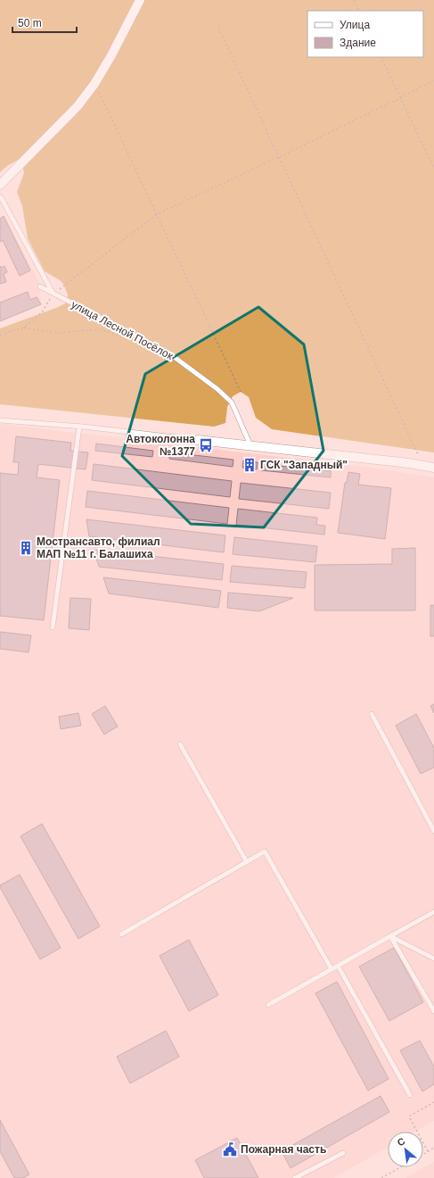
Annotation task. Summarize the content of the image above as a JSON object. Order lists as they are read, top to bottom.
{
  "streets": {
    "lane": ["улица Лесной Посёлок"]
  },
  "places": {
    "bus stop": ["Автоколонна №1377"],
    "building": ["ГСК \"Западный\"", "Мострансавто, филиал МАП №11 г. Балашиха"],
    "public building": ["Пожарная часть"]
  },
  "legend": ["Улица", "Здание"],
  "scale_bar": "50 m",
  "north": "top left"
}
